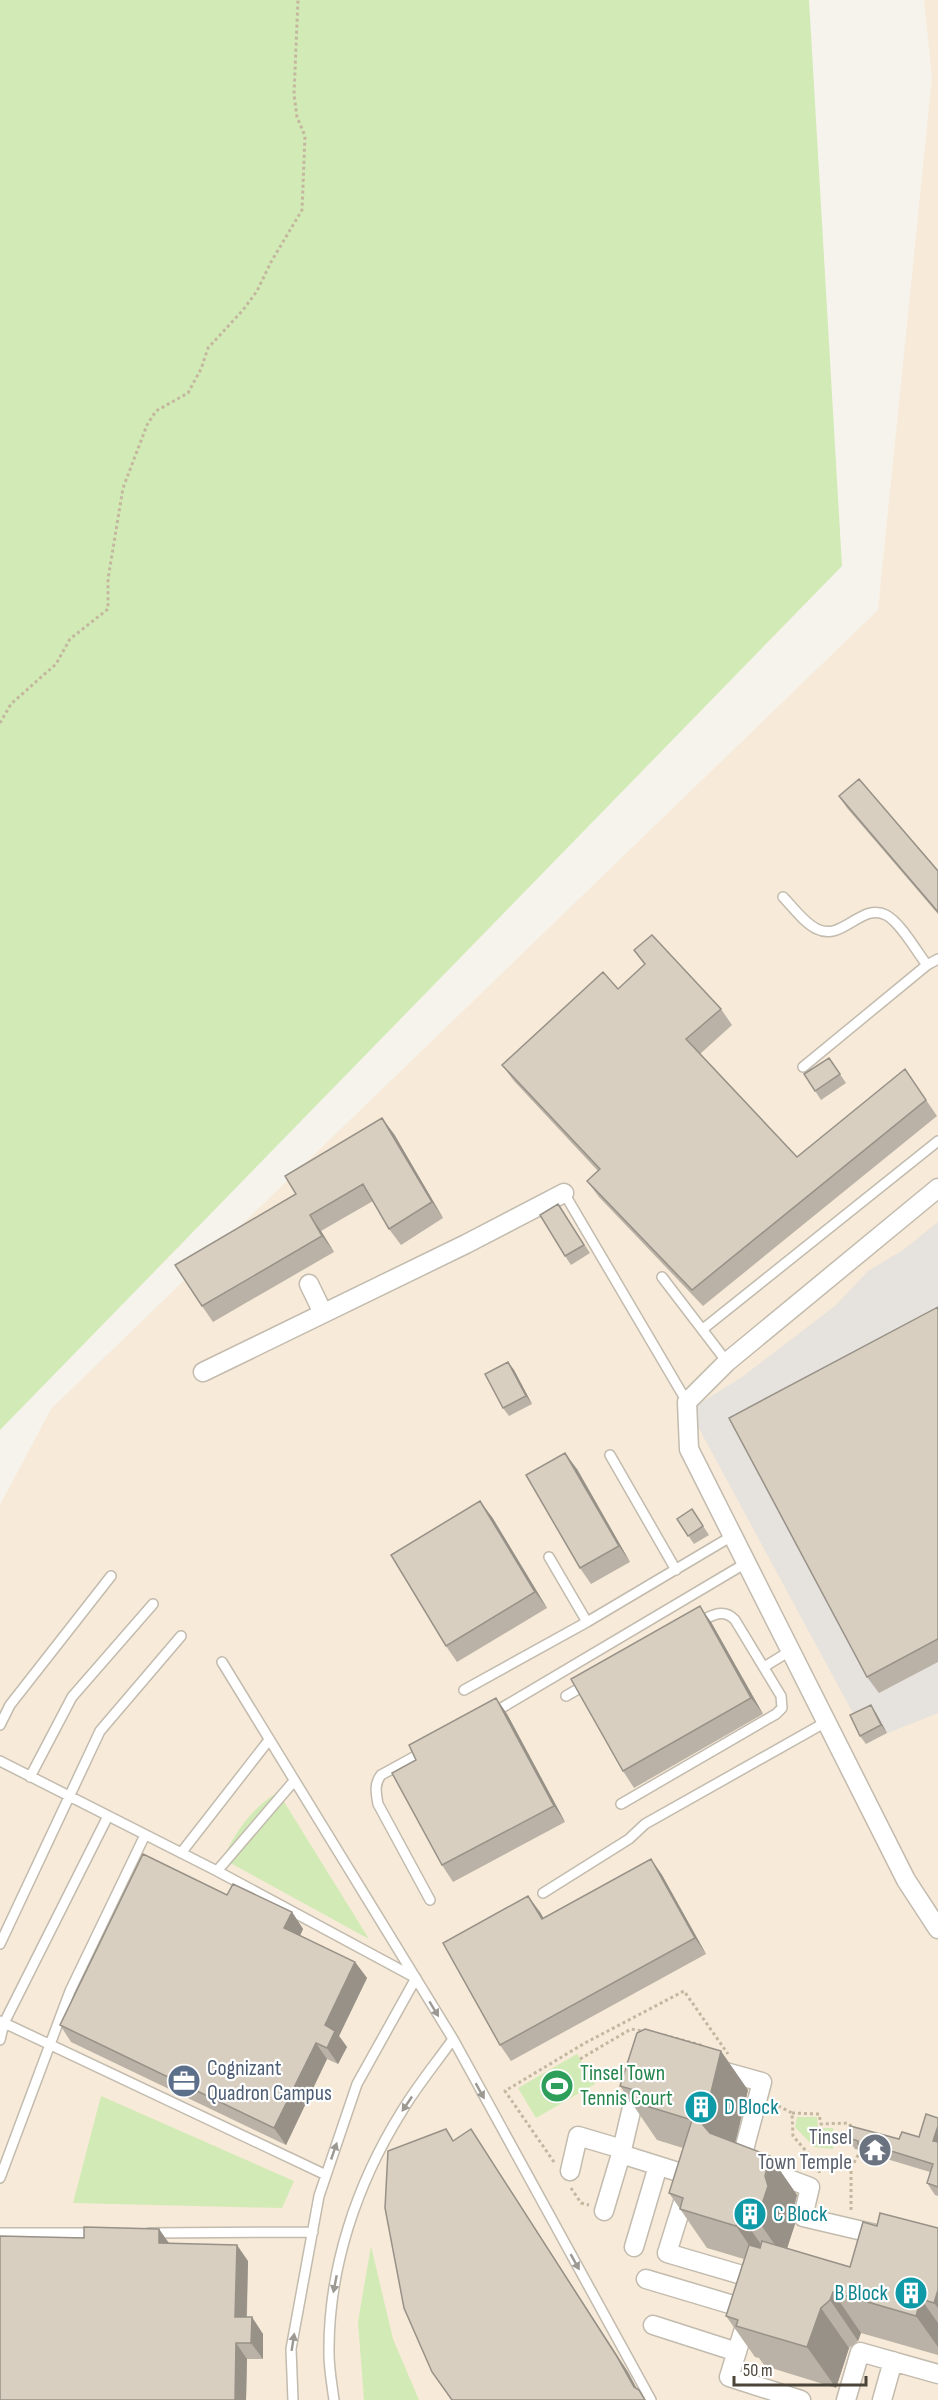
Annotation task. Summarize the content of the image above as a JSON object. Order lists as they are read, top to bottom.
{
  "places": {
    "office": ["Cognizant Quadron Campus"],
    "sports": ["Tinsel Town Tennis Court"],
    "building": ["D Block", "C Block", "B Block"],
    "temple": ["Tinsel Town Temple"]
  },
  "scale_bar": "50 m"
}
